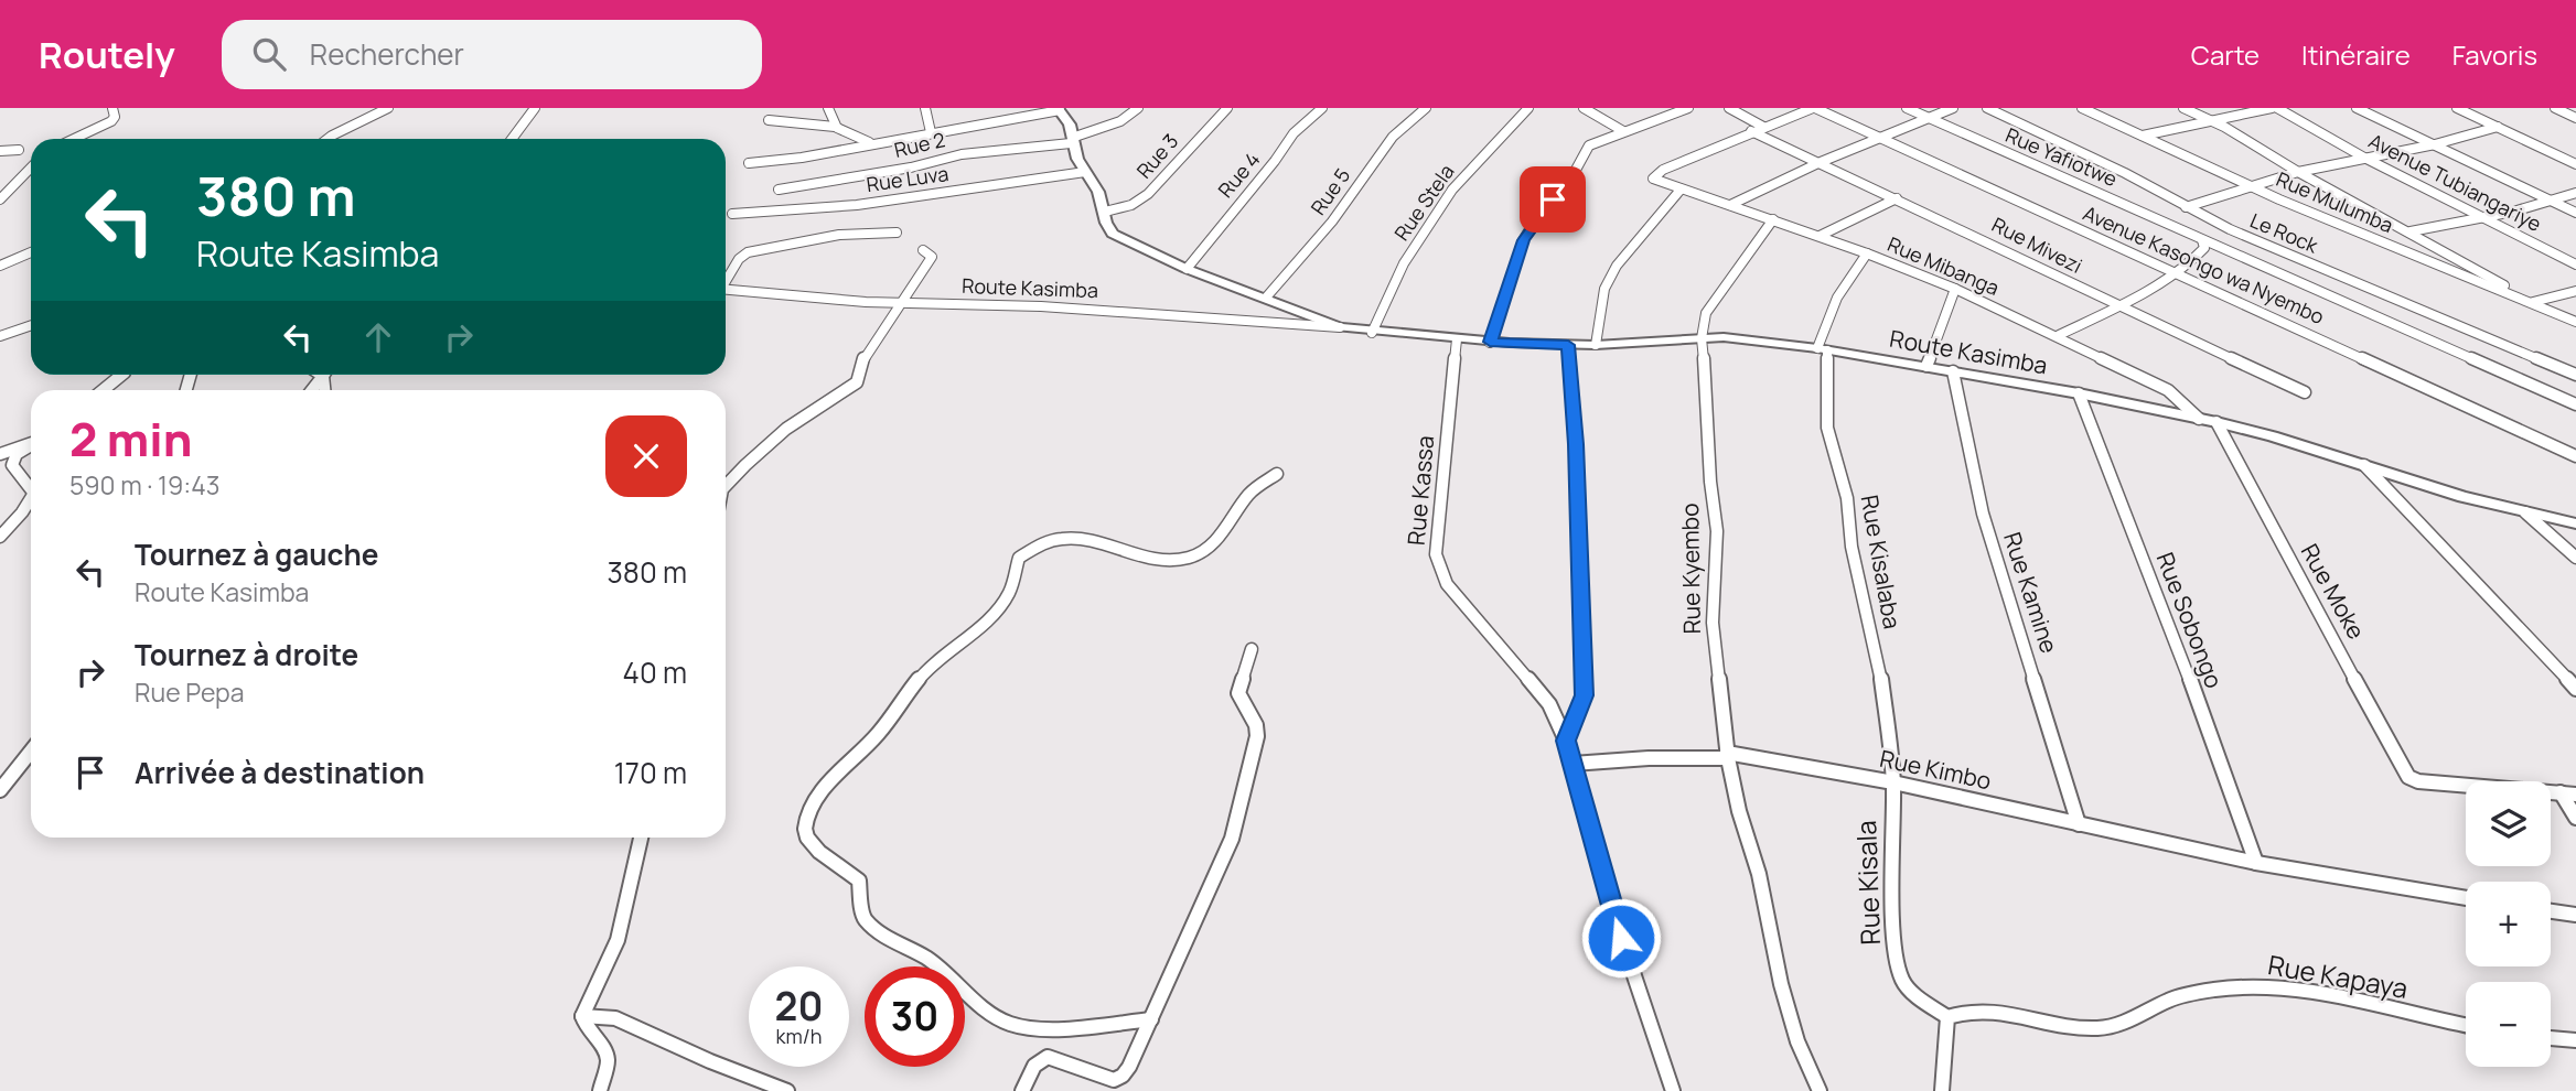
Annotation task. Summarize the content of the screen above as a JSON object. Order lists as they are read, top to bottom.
{
  "streets": {
    "street": [
      "Rue 2",
      "Rue 3",
      "Rue Yafiotwe",
      "Rue 4",
      "Rue Luva",
      "Avenue Tubiangariye",
      "Rue 5",
      "Rue Stela",
      "Rue Mulumba",
      "Le Rock",
      "Rue Mivezi",
      "Avenue Kasongo wa Nyembo",
      "Rue Mibanga",
      "Route Kasimba",
      "Rue Kassa",
      "Rue Kisalaba",
      "Rue Kyembo",
      "Rue Moke",
      "Rue Kamine",
      "Rue Sobongo",
      "Rue Kimbo",
      "Rue Kisala",
      "Rue Kapaya"
    ]
  },
  "crossings": [
    ["Rue 2", "Route Kasimba"],
    ["Rue 3", "Route Kasimba"],
    ["Rue 4", "Route Kasimba"],
    ["Rue Luva", "Route Kasimba"],
    ["Rue 5", "Route Kasimba"],
    ["Rue Stela", "Route Kasimba"],
    ["Rue Mivezi", "Rue Mibanga"],
    ["Rue Mibanga", "Route Kasimba"],
    ["Rue Mibanga", "Rue Kisalaba"],
    ["Route Kasimba", "Rue Kassa"],
    ["Route Kasimba", "Rue Kisalaba"],
    ["Route Kasimba", "Rue Kyembo"],
    ["Route Kasimba", "Rue Moke"],
    ["Route Kasimba", "Rue Kamine"],
    ["Route Kasimba", "Rue Sobongo"],
    ["Rue Kassa", "Rue Kimbo"],
    ["Rue Kisalaba", "Rue Kimbo"],
    ["Rue Kisalaba", "Rue Kisala"],
    ["Rue Kyembo", "Rue Kimbo"],
    ["Rue Kamine", "Rue Kimbo"],
    ["Rue Sobongo", "Rue Kimbo"],
    ["Rue Kimbo", "Rue Kisala"],
    ["Rue Kisala", "Rue Kapaya"]
  ],
  "page": {
    "header": "Routely",
    "search": "Rechercher",
    "nav": ["Carte", "Itinéraire", "Favoris"],
    "turn": ["380 m", "Route Kasimba"],
    "heading": ["2 min", "590 m · 19:43"],
    "list": [
      {
        "name": "Tournez à gauche",
        "note": "Route Kasimba",
        "value": "380 m"
      },
      {
        "name": "Tournez à droite",
        "note": "Rue Pepa",
        "value": "40 m"
      },
      {
        "name": "Arrivée à destination",
        "value": "170 m"
      }
    ],
    "map_buttons": ["+", "−"],
    "speed": "20 km/h",
    "limit": "30"
  }
}
